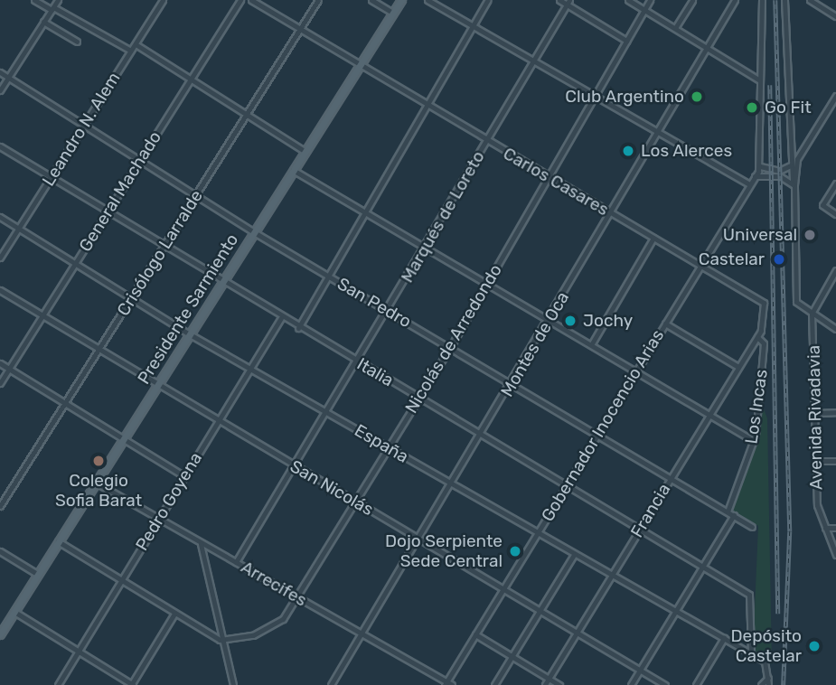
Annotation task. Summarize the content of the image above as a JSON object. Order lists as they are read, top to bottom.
{
  "streets": {
    "main road": ["Presidente Sarmiento"],
    "street": [
      "Leandro N. Alem",
      "Carlos Casares",
      "General Machado",
      "Marqués de Loreto",
      "Crisólogo Larralde",
      "San Pedro",
      "Nicolás de Arredondo",
      "Montes de Oca",
      "Italia",
      "Los Incas",
      "Avenida Rivadavia",
      "Gobernador Inocencio Arias",
      "España",
      "San Nicolás",
      "Pedro Goyena",
      "Francia",
      "Arrecifes"
    ]
  },
  "crossings": [
    ["Leandro N. Alem", "San Pedro"],
    ["Leandro N. Alem", "Italia"],
    ["Leandro N. Alem", "España"],
    ["Carlos Casares", "Marqués de Loreto"],
    ["Carlos Casares", "Crisólogo Larralde"],
    ["Carlos Casares", "Presidente Sarmiento"],
    ["Carlos Casares", "Nicolás de Arredondo"],
    ["Carlos Casares", "Montes de Oca"],
    ["Carlos Casares", "Los Incas"],
    ["Carlos Casares", "Gobernador Inocencio Arias"],
    ["General Machado", "San Pedro"],
    ["General Machado", "Italia"],
    ["General Machado", "España"],
    ["General Machado", "San Nicolás"],
    ["Marqués de Loreto", "San Pedro"],
    ["Marqués de Loreto", "Italia"],
    ["Marqués de Loreto", "España"],
    ["Marqués de Loreto", "San Nicolás"],
    ["Marqués de Loreto", "Arrecifes"],
    ["Crisólogo Larralde", "San Pedro"],
    ["Crisólogo Larralde", "Italia"],
    ["Crisólogo Larralde", "España"],
    ["Crisólogo Larralde", "San Nicolás"],
    ["San Pedro", "Presidente Sarmiento"],
    ["San Pedro", "Nicolás de Arredondo"],
    ["San Pedro", "Montes de Oca"],
    ["San Pedro", "Los Incas"],
    ["San Pedro", "Gobernador Inocencio Arias"],
    ["San Pedro", "Francia"],
    ["Presidente Sarmiento", "Italia"],
    ["Presidente Sarmiento", "España"],
    ["Presidente Sarmiento", "San Nicolás"],
    ["Presidente Sarmiento", "Arrecifes"],
    ["Nicolás de Arredondo", "Italia"],
    ["Nicolás de Arredondo", "España"],
    ["Nicolás de Arredondo", "San Nicolás"],
    ["Nicolás de Arredondo", "Arrecifes"],
    ["Montes de Oca", "Italia"],
    ["Montes de Oca", "España"],
    ["Montes de Oca", "San Nicolás"],
    ["Montes de Oca", "Arrecifes"],
    ["Italia", "Gobernador Inocencio Arias"],
    ["Italia", "España"],
    ["Italia", "Pedro Goyena"],
    ["Italia", "Francia"],
    ["Los Incas", "Francia"],
    ["Gobernador Inocencio Arias", "España"],
    ["Gobernador Inocencio Arias", "San Nicolás"],
    ["Gobernador Inocencio Arias", "Arrecifes"],
    ["España", "Pedro Goyena"],
    ["España", "Francia"],
    ["San Nicolás", "Pedro Goyena"],
    ["San Nicolás", "Francia"],
    ["Pedro Goyena", "Arrecifes"]
  ],
  "places": [
    "Club Argentino",
    "Go Fit",
    "Los Alerces",
    "Universal",
    "Castelar",
    "Jochy",
    "Colegio Sofia Barat",
    "Dojo Serpiente Sede Central",
    "Depósito Castelar"
  ]
}
